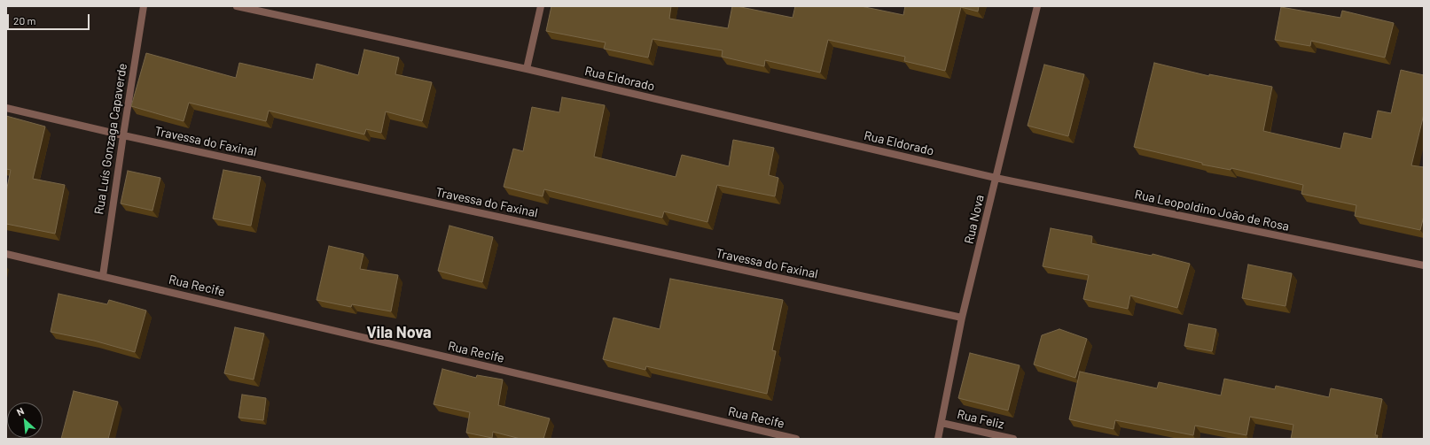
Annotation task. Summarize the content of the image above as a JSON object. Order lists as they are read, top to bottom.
{
  "streets": {
    "street": [
      "Rua Eldorado",
      "Rua Luís Gonzaga Capaverde",
      "Travessa do Faxinal",
      "Rua Leopoldino João de Rosa",
      "Rua Nova",
      "Rua Recife",
      "Rua Feliz"
    ]
  },
  "crossings": [
    ["Rua Eldorado", "Rua Leopoldino João de Rosa"],
    ["Rua Eldorado", "Rua Nova"],
    ["Rua Luís Gonzaga Capaverde", "Travessa do Faxinal"],
    ["Rua Luís Gonzaga Capaverde", "Rua Recife"],
    ["Travessa do Faxinal", "Rua Nova"],
    ["Rua Leopoldino João de Rosa", "Rua Nova"],
    ["Rua Nova", "Rua Feliz"]
  ],
  "districts": ["Vila Nova"],
  "scale_bar": "20 m",
  "north": "top left"
}
